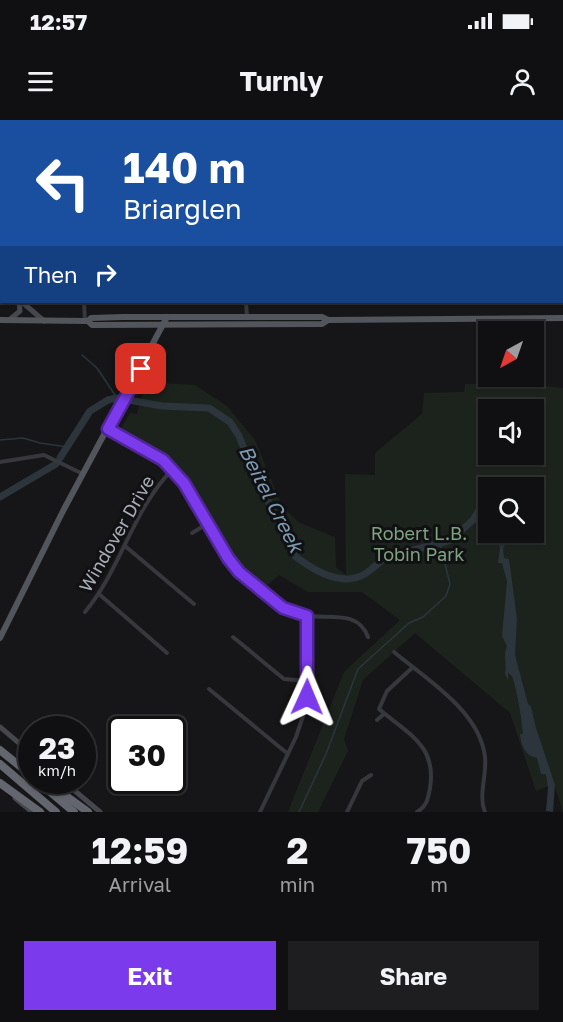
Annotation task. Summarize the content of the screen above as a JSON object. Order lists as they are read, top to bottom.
{
  "streets": {
    "street": ["Windover Drive"]
  },
  "water": ["Beitel Creek"],
  "parks": ["Robert L.B. Tobin Park"],
  "north": "bottom left",
  "page": {
    "status": "12:57",
    "header": "Turnly",
    "turn": ["140 m", "Briarglen"],
    "then": "Then",
    "speed": "23 km/h",
    "limit": "30",
    "eta": [
      "12:59",
      "Arrival",
      "2",
      "min",
      "750",
      "m"
    ],
    "buttons": ["Exit", "Share"]
  }
}
